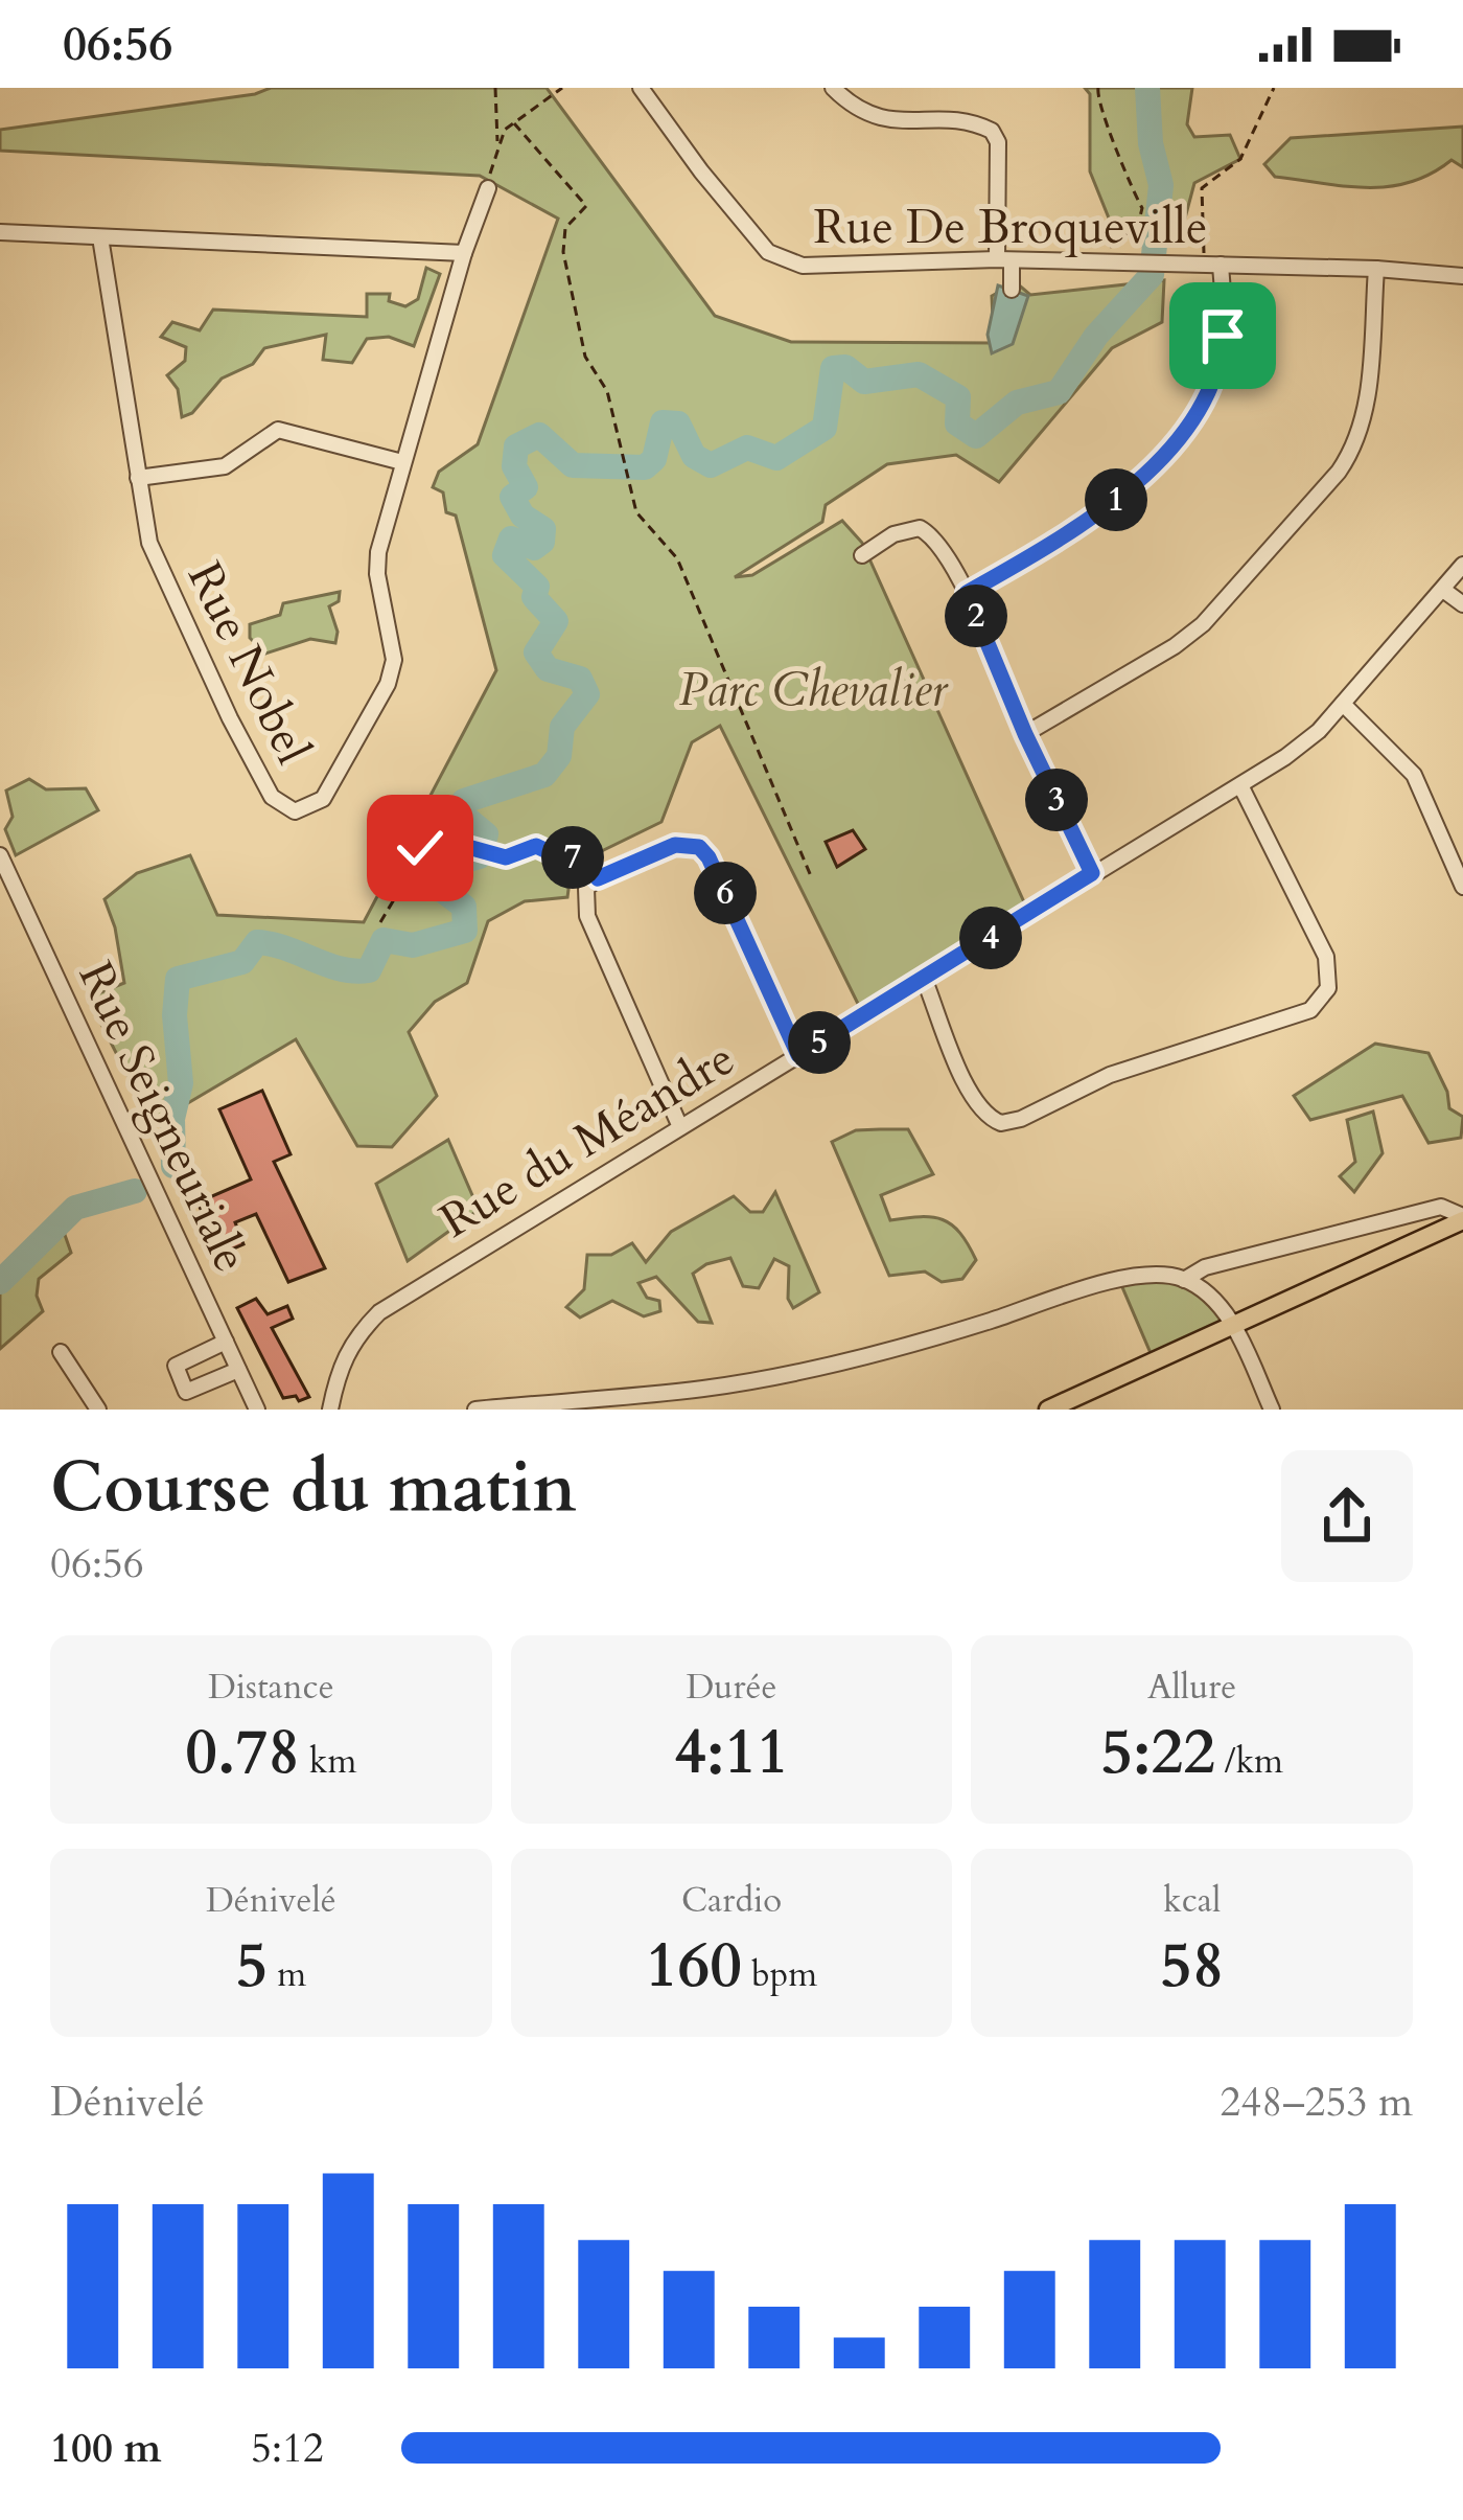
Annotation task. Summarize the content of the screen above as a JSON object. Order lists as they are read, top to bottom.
{
  "streets": {
    "street": [
      "Rue De Broqueville",
      "Rue Nobel",
      "Rue Seigneuriale",
      "Rue du Méandre"
    ]
  },
  "parks": ["Parc Chevalier"],
  "page": {
    "status": "06:56",
    "pins": [
      "1",
      "2",
      "3",
      "7",
      "6",
      "4",
      "5"
    ],
    "heading": ["Course du matin", "06:56"],
    "stats": [
      ["Distance", "0.78 km"],
      ["Durée", "4:11"],
      ["Allure", "5:22 /km"],
      ["Dénivelé", "5 m"],
      ["Cardio", "160 bpm"],
      ["kcal", "58"]
    ],
    "chart": ["Dénivelé", "248–253 m"],
    "list": [
      {
        "name": "100 m",
        "note": "5:12"
      }
    ]
  }
}
